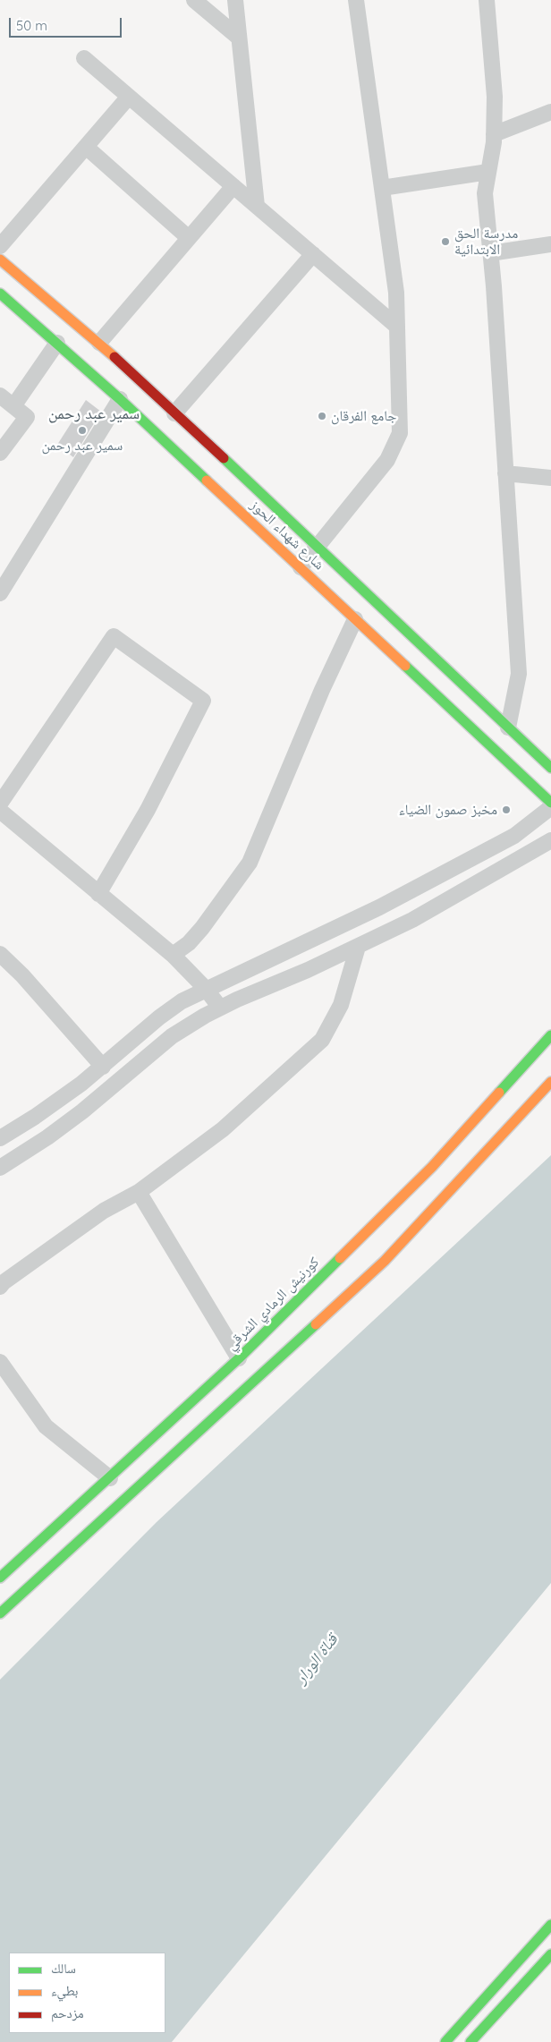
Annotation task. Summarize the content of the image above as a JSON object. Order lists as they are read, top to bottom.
{
  "streets": {
    "main road": ["شارع شهداء الحوز", "كورنيش الرمادي الشرقي"]
  },
  "districts": ["سمير عبد رحمن"],
  "water": ["قناة الورار"],
  "places": [
    "مدرسة الحق الابتدائية",
    "جامع الفرقان",
    "سمير عبد رحمن",
    "مخبز صمون الضياء"
  ],
  "legend": ["سالك", "بطيء", "مزدحم"],
  "scale_bar": "50 m"
}
